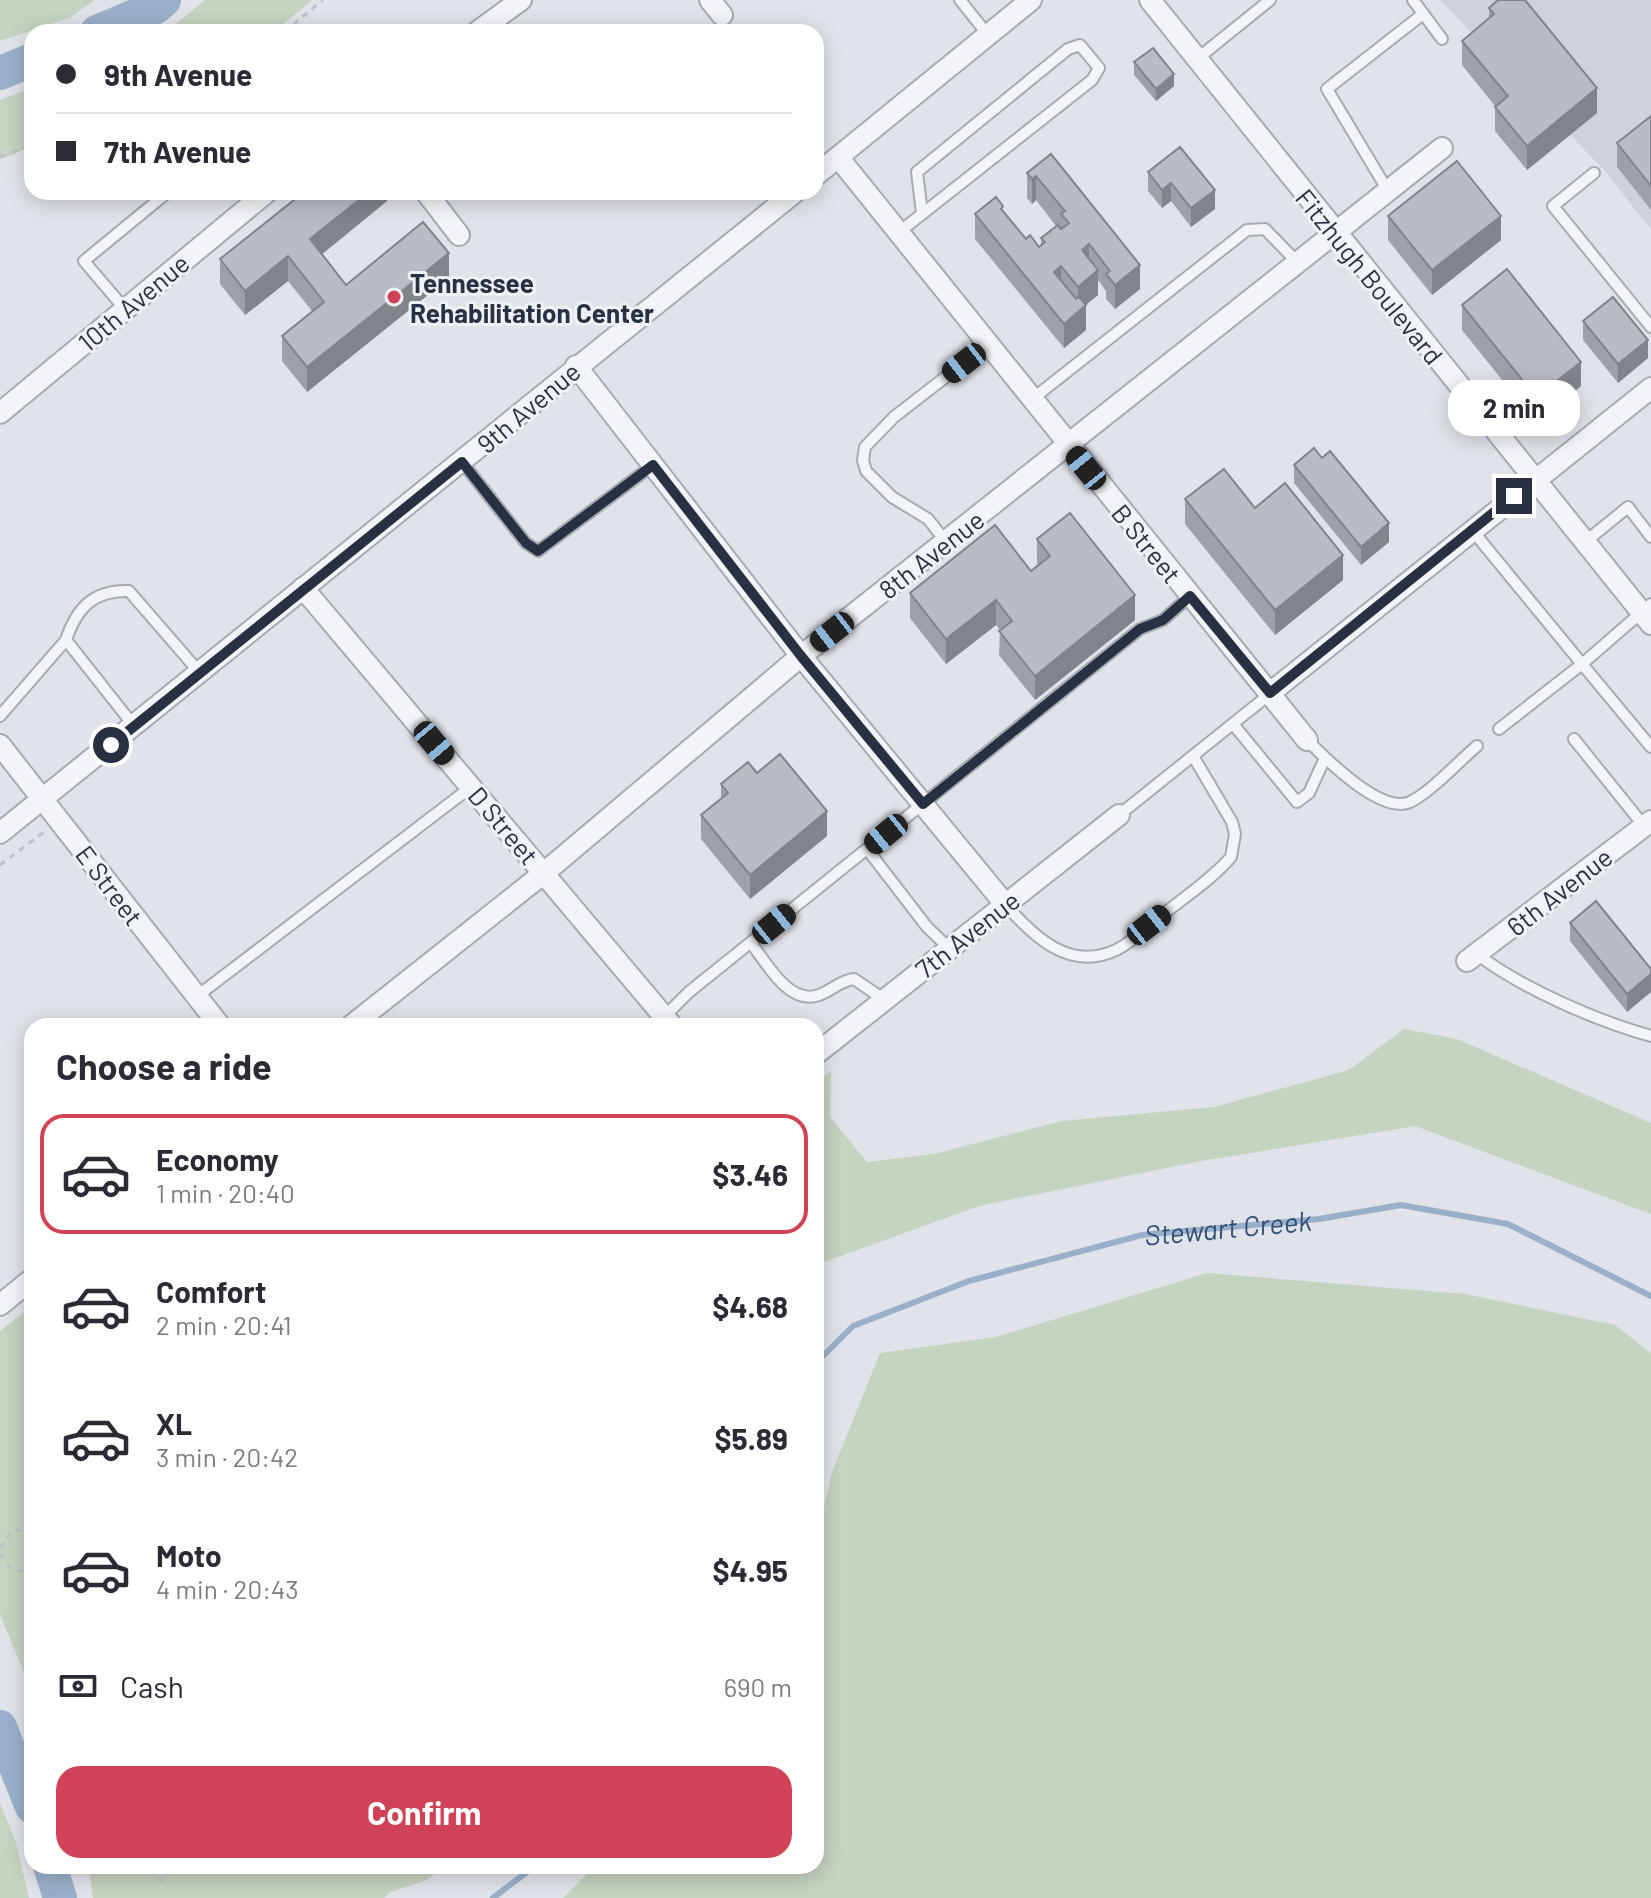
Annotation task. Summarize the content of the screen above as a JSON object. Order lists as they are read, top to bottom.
{
  "streets": {
    "street": [
      "Fitzhugh Boulevard",
      "10th Avenue",
      "9th Avenue",
      "B Street",
      "8th Avenue",
      "D Street",
      "E Street",
      "6th Avenue",
      "7th Avenue"
    ]
  },
  "crossings": [
    ["Fitzhugh Boulevard", "8th Avenue"],
    ["9th Avenue", "D Street"],
    ["9th Avenue", "E Street"],
    ["B Street", "8th Avenue"],
    ["8th Avenue", "D Street"]
  ],
  "water": ["Stewart Creek"],
  "places": ["Tennessee Rehabilitation Center"],
  "page": {
    "banner": ["9th Avenue", "7th Avenue"],
    "bubble": "2 min",
    "heading": "Choose a ride",
    "list": [
      {
        "name": "Economy",
        "note": "1 min · 20:40",
        "value": "$3.46"
      },
      {
        "name": "Comfort",
        "note": "2 min · 20:41",
        "value": "$4.68"
      },
      {
        "name": "XL",
        "note": "3 min · 20:42",
        "value": "$5.89"
      },
      {
        "name": "Moto",
        "note": "4 min · 20:43",
        "value": "$4.95"
      }
    ],
    "pay": ["Cash", "690 m"],
    "buttons": "Confirm"
  }
}
